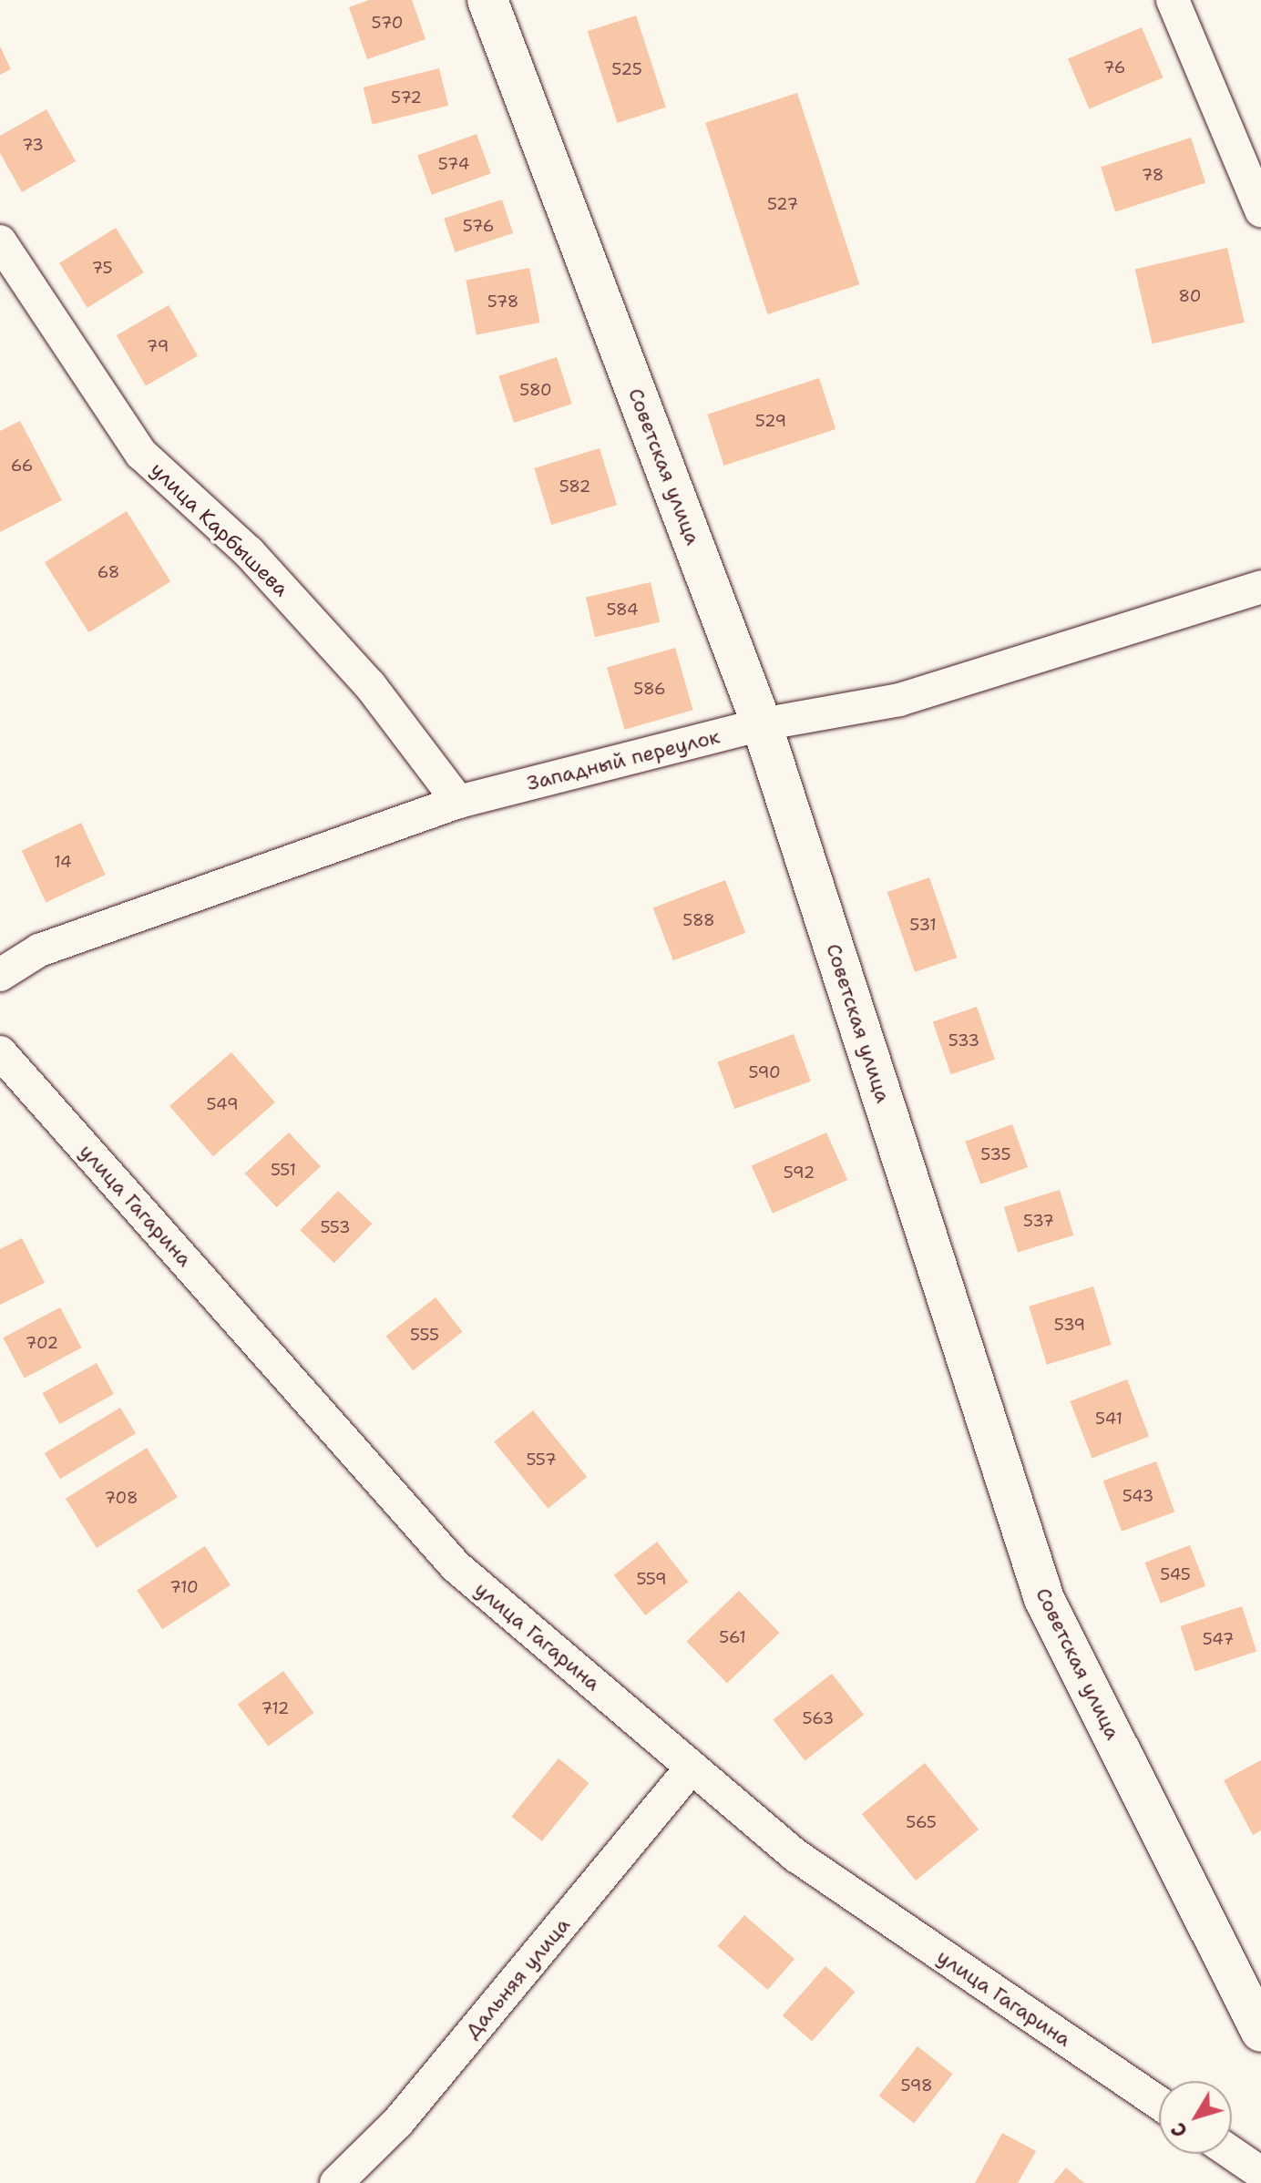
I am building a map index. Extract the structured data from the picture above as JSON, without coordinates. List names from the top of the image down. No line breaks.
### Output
{"streets":{"street":["Советская улица","улица Карбышева","Западный переулок","улица Гагарина","Дальняя улица"]},"crossings":[["Советская улица","Западный переулок"],["улица Карбышева","Западный переулок"],["улица Гагарина","Дальняя улица"]],"house_numbers":["570","76","525","572","73","574","78","527","576","75","80","578","79","580","529","66","582","68","584","586","14","588","531","533","590","549","535","551","592","537","553","539","555","702","541","557","543","708","545","559","710","561","547","712","563","565","598"],"north":"bottom left"}
